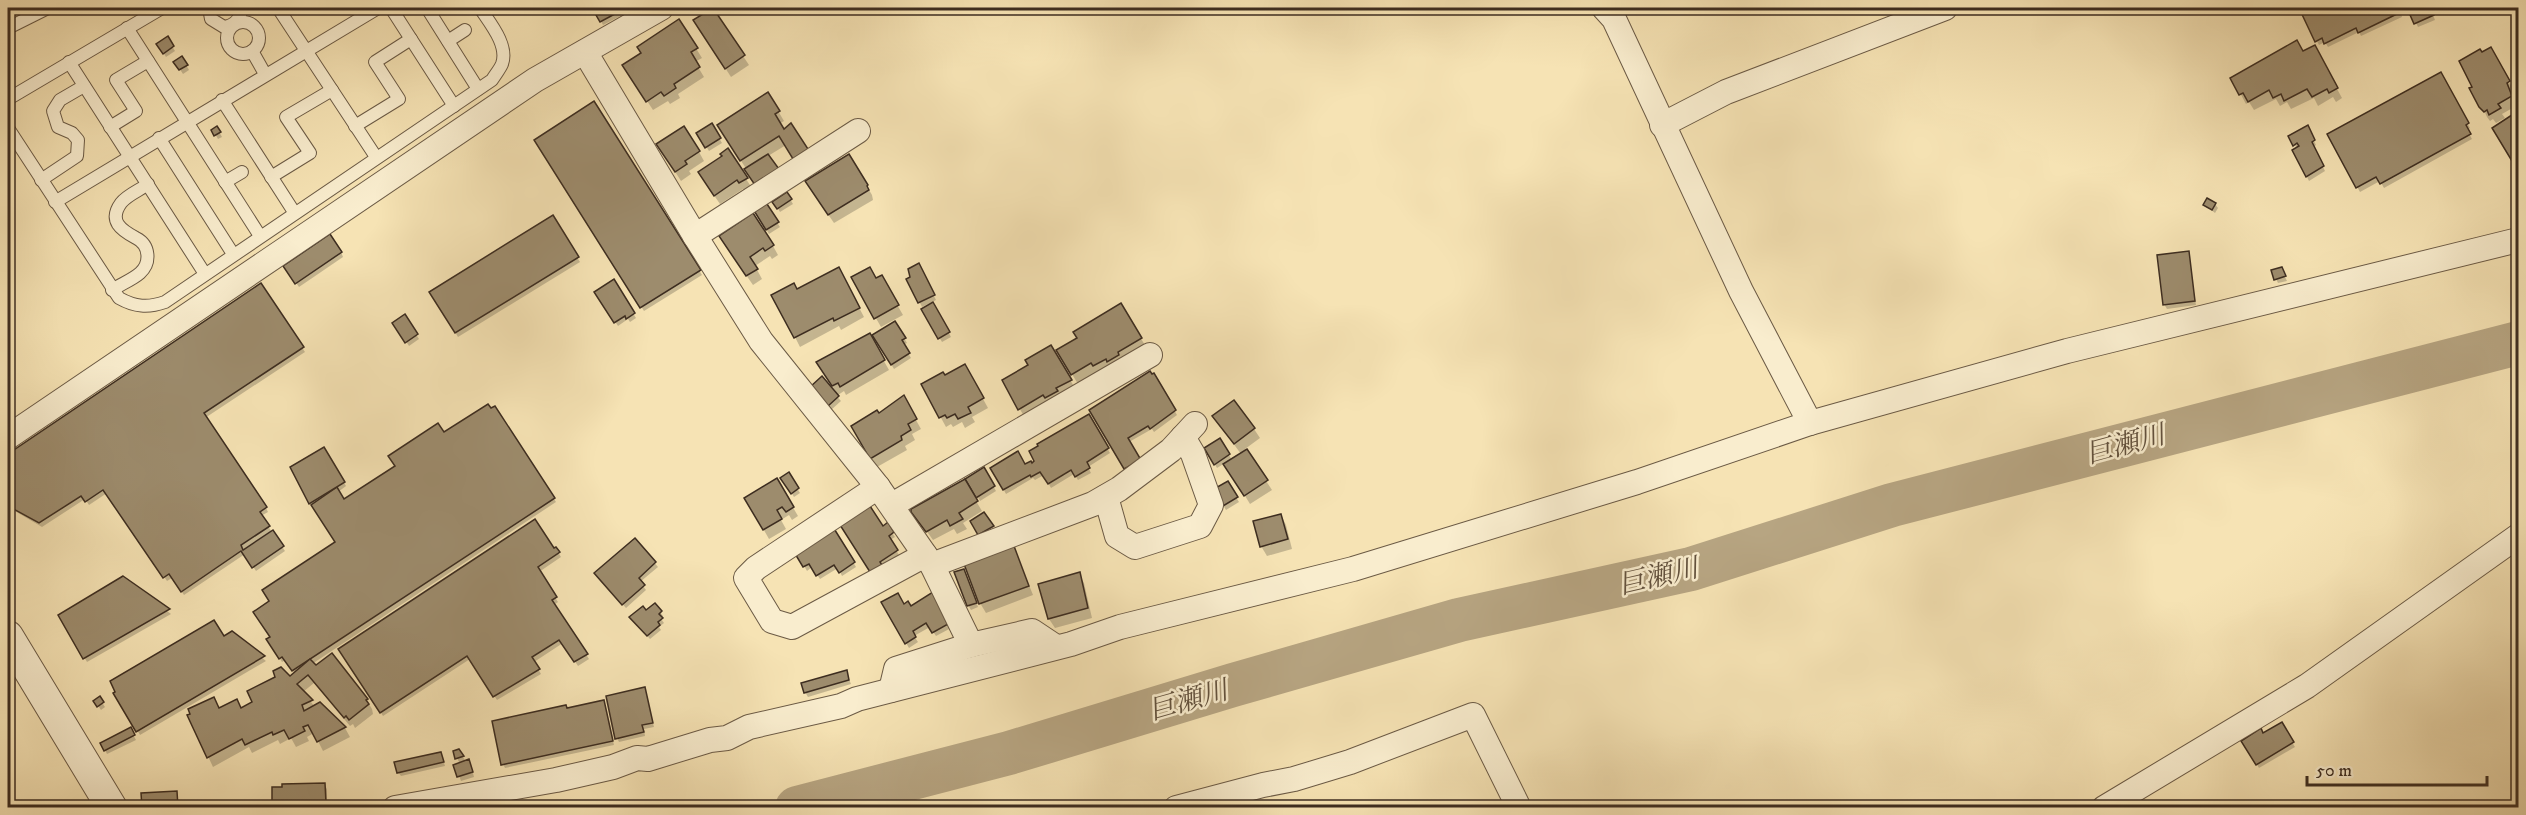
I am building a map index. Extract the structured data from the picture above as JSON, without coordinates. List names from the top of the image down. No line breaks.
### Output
{"water":["巨瀬川"],"scale_bar":"50 m"}
